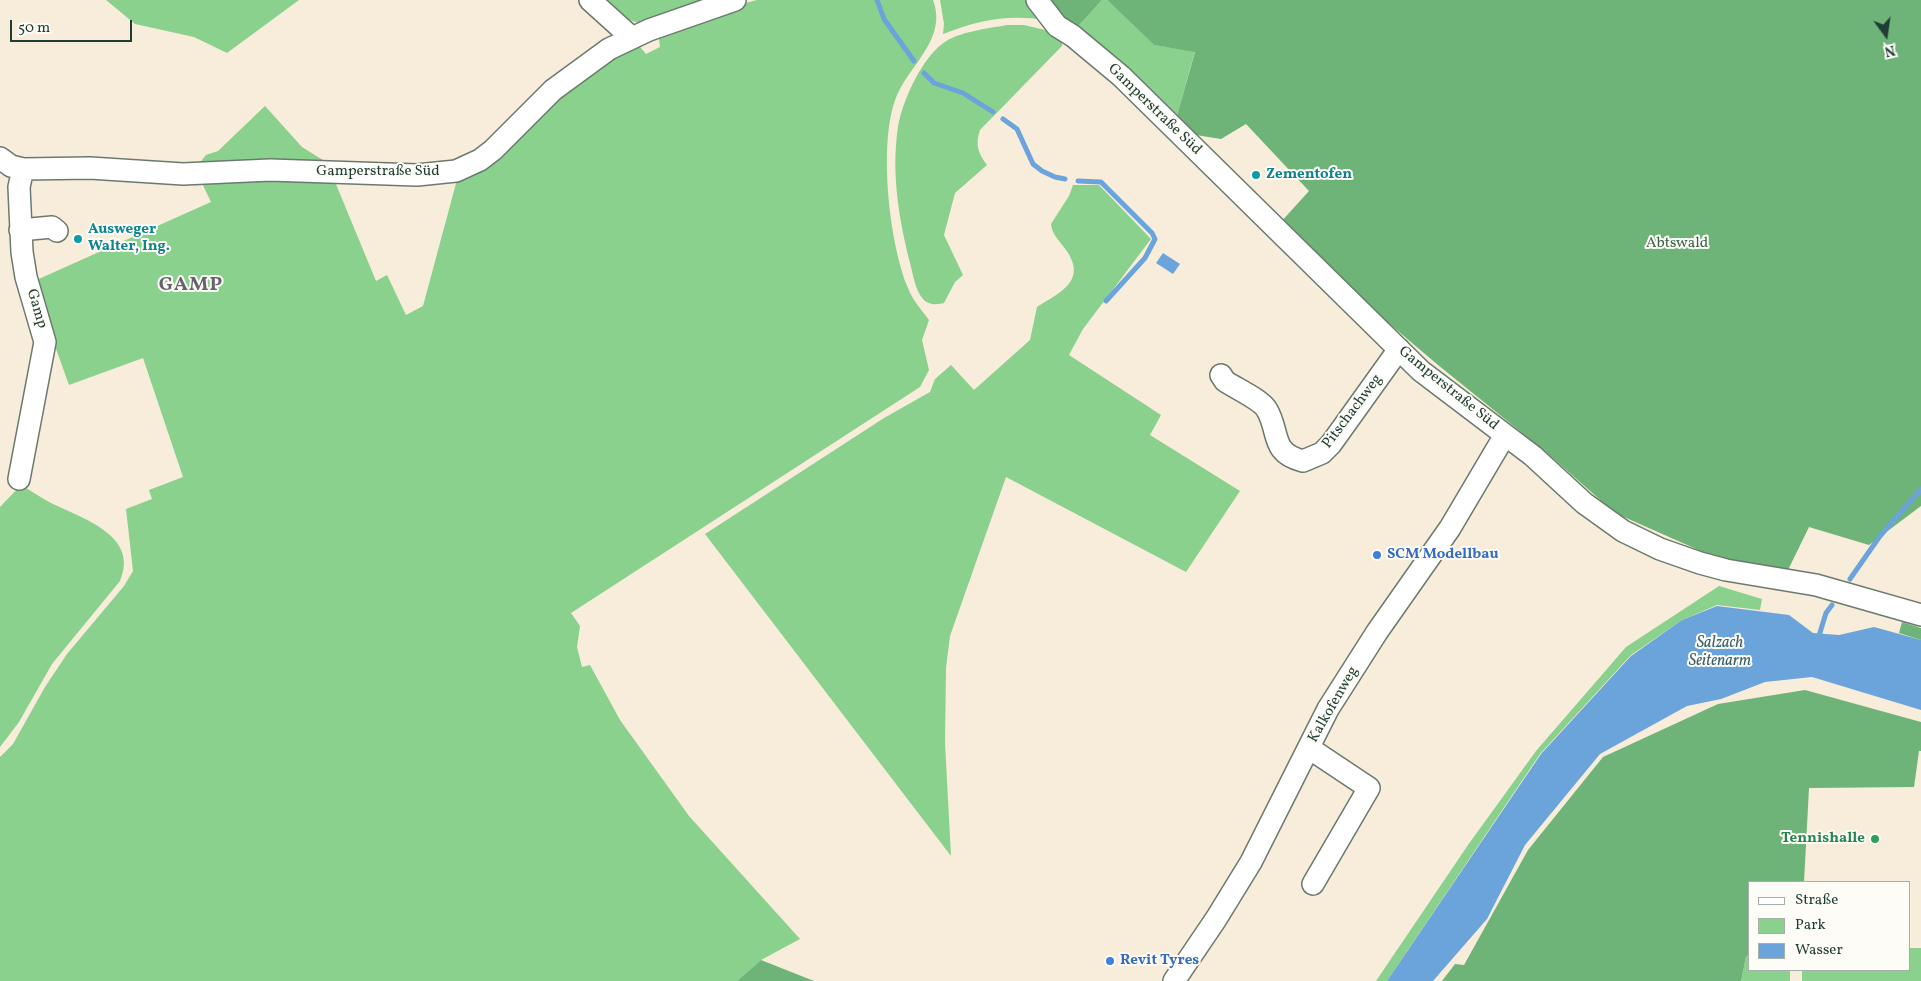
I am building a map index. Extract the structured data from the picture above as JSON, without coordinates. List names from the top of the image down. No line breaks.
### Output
{"streets":{"street":["Gamperstraße Süd","Gamp","Pitschachweg","Kalkofenweg"]},"crossings":[["Gamperstraße Süd","Gamp"],["Gamperstraße Süd","Pitschachweg"],["Gamperstraße Süd","Kalkofenweg"]],"districts":["GAMP"],"water":["Salzach Seitenarm"],"parks":["Abtswald"],"places":["Zementofen","Ausweger Walter, Ing.","SCM Modellbau","Tennishalle","Revit Tyres"],"legend":["Straße","Park","Wasser"],"scale_bar":"50 m","north":"bottom"}
